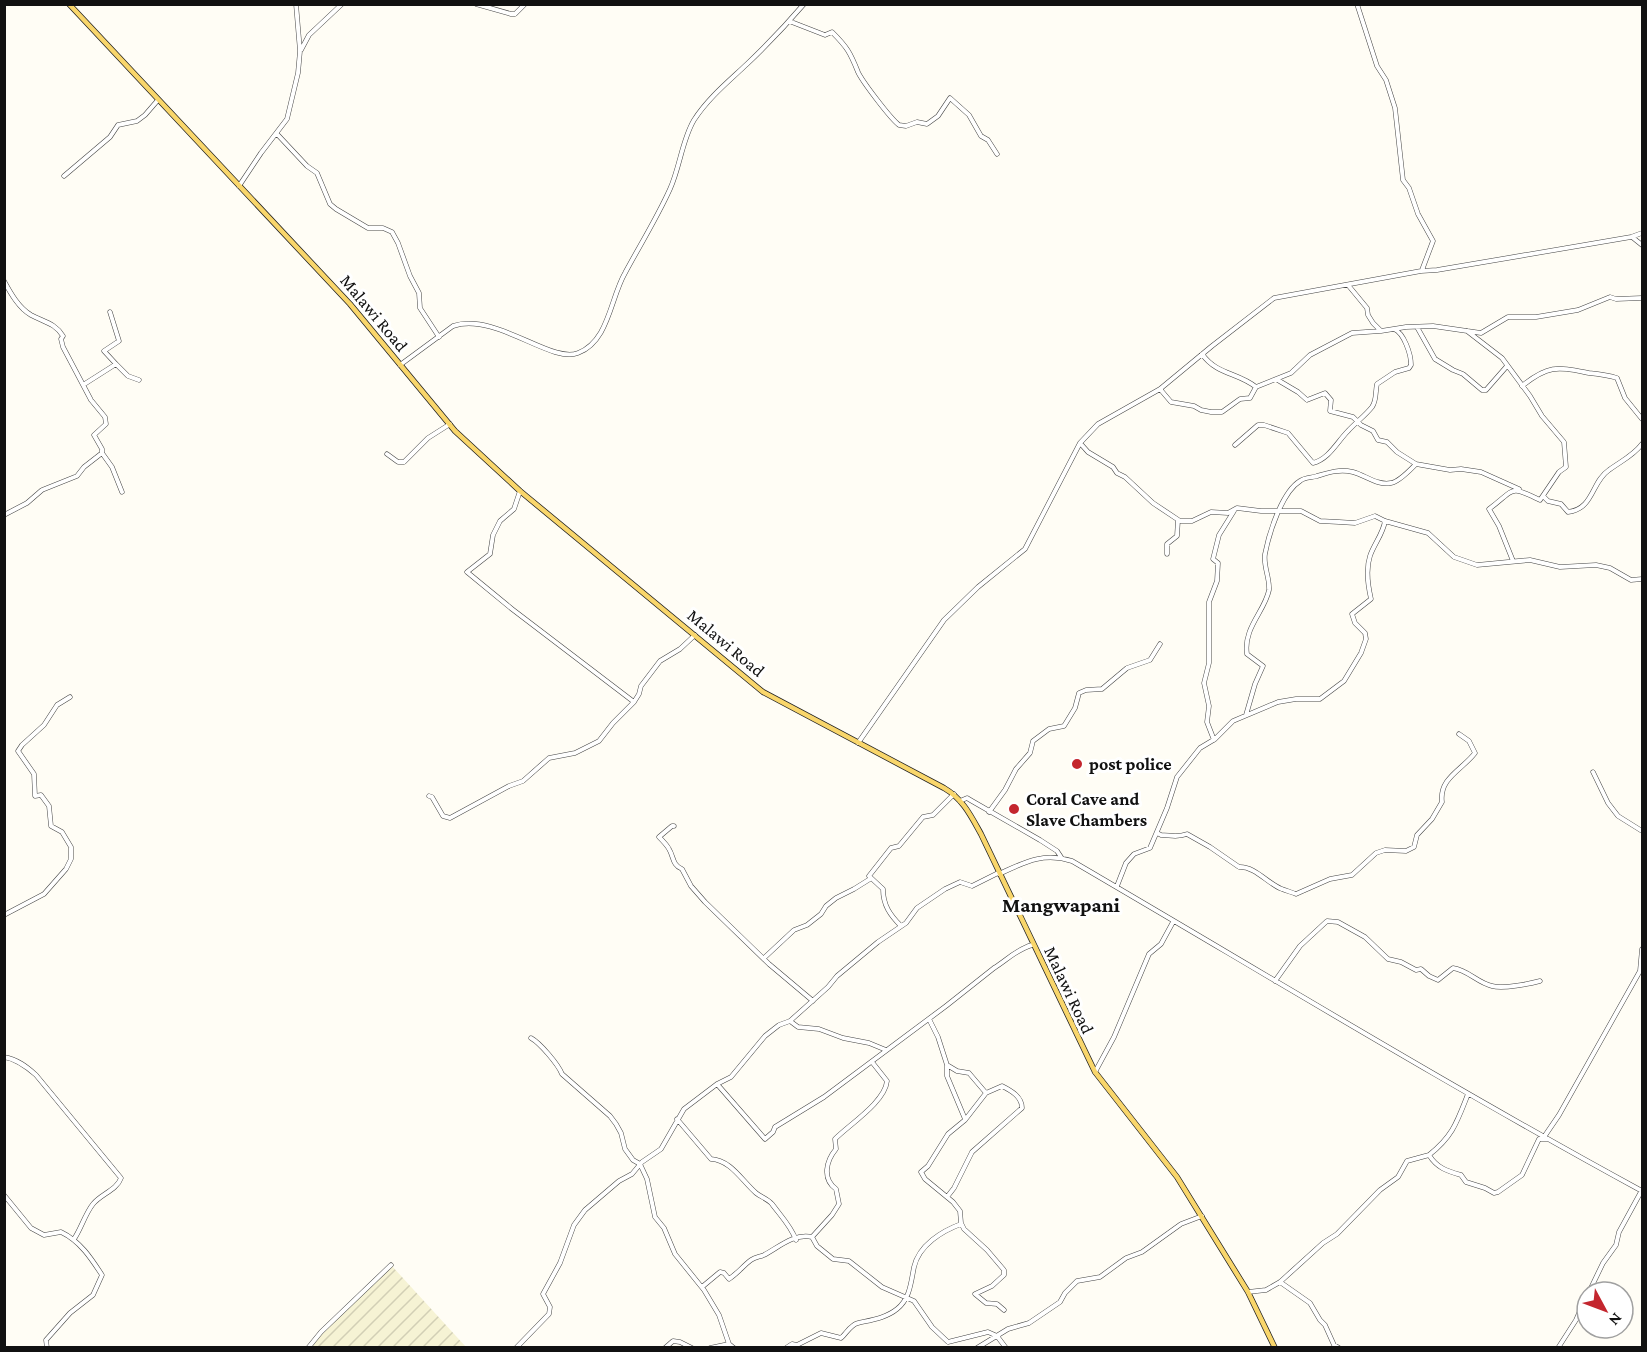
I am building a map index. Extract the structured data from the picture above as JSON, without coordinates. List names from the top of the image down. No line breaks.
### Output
{"streets":{"main road":["Malawi Road"]},"districts":["Mangwapani"],"places":["post police","Coral Cave and Slave Chambers"],"north":"bottom right"}
